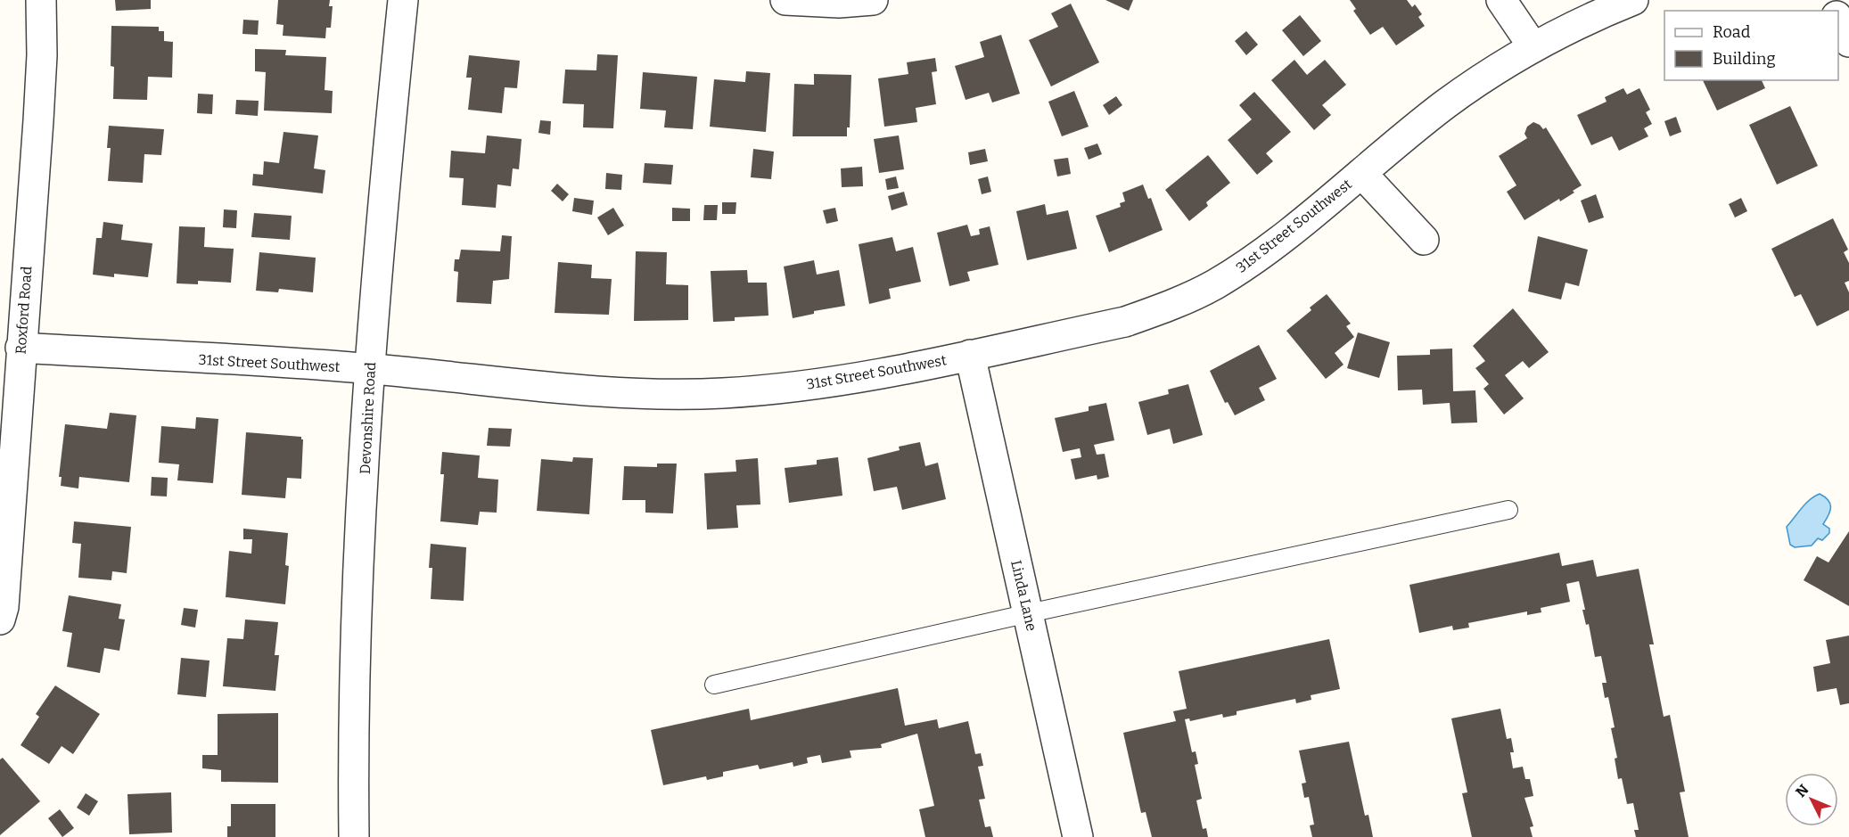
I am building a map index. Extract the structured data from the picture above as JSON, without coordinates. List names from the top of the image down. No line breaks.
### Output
{"streets":{"street":["31st Street Southwest","Roxford Road","Devonshire Road","Linda Lane"]},"crossings":[["31st Street Southwest","Roxford Road"],["31st Street Southwest","Devonshire Road"],["31st Street Southwest","Linda Lane"]],"legend":["Road","Building"],"north":"top left"}
